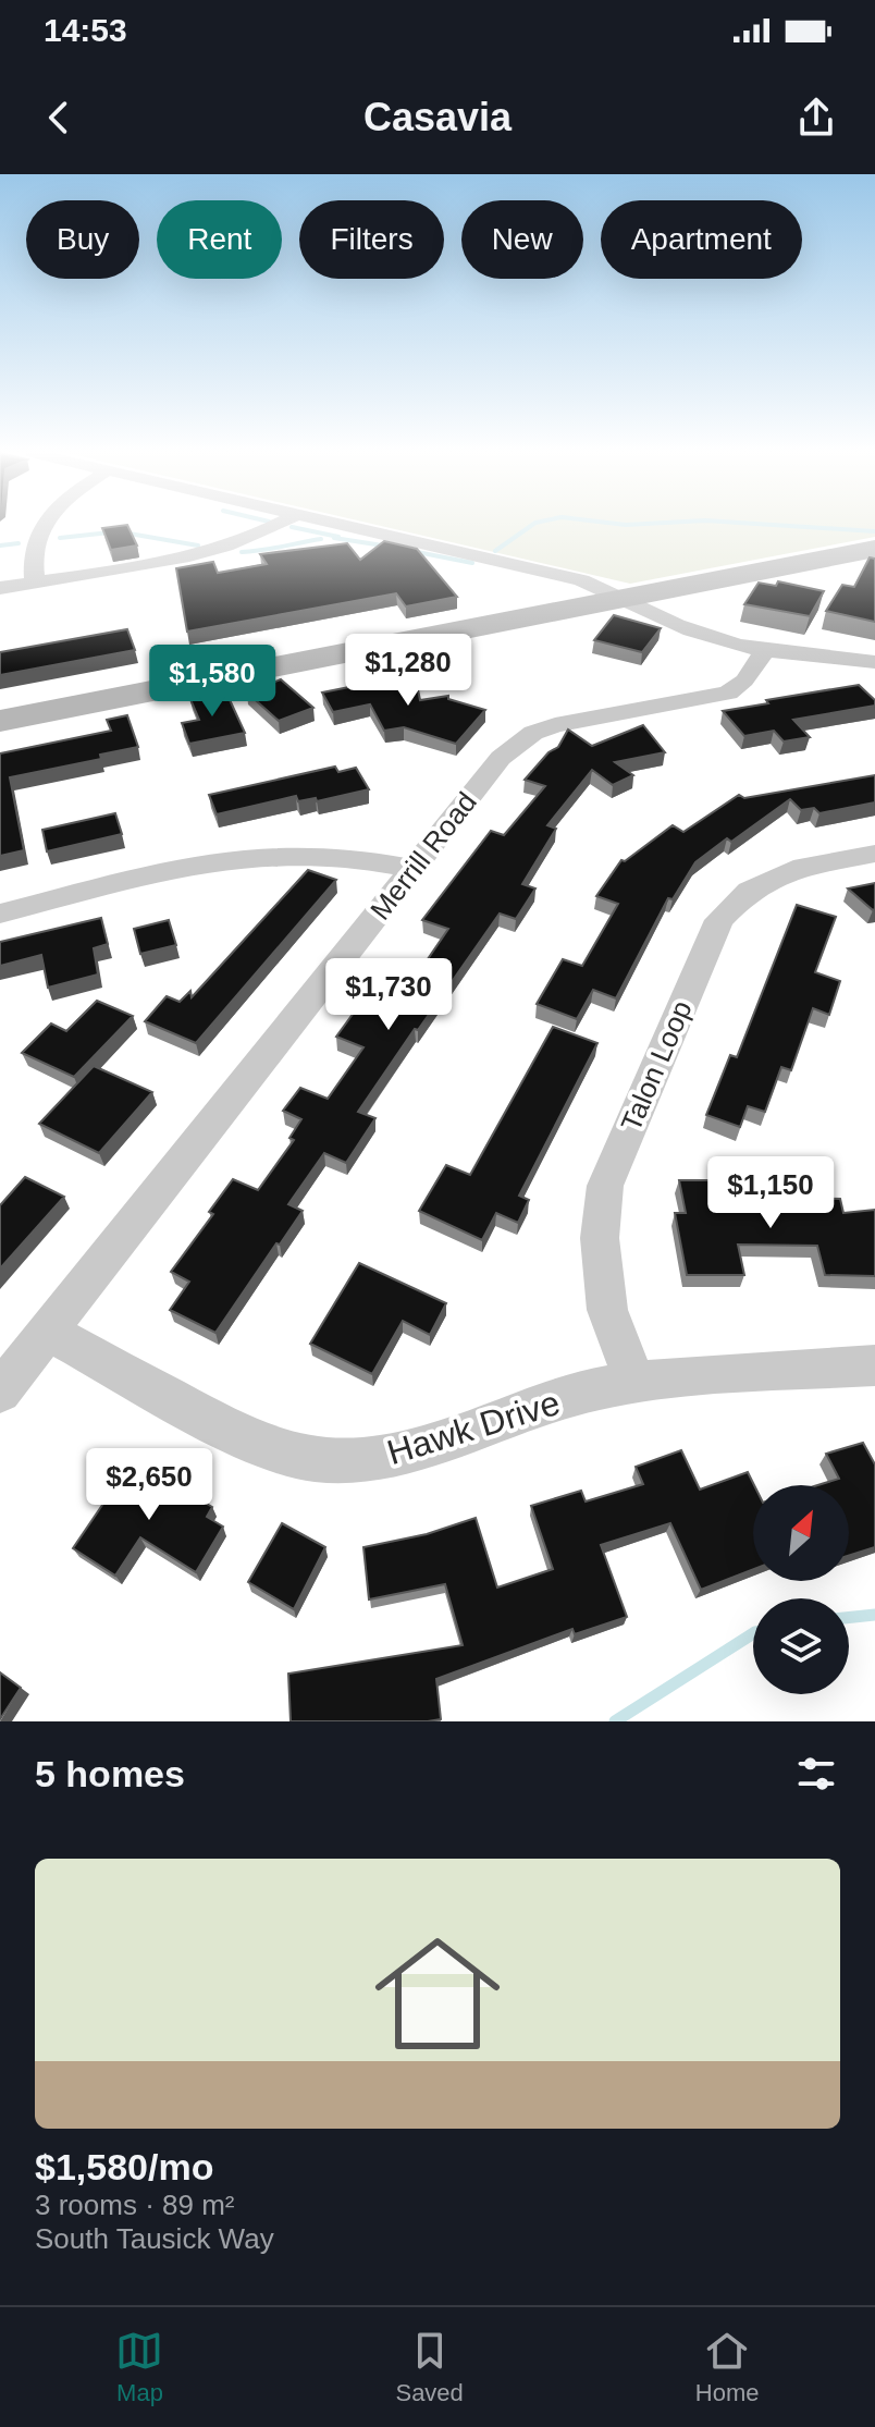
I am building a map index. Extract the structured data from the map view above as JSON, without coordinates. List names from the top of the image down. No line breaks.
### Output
{"streets":{"street":["Merrill Road","Talon Loop","Hawk Drive"]},"crossings":[["Merrill Road","Hawk Drive"],["Talon Loop","Hawk Drive"]],"north":"top right","page":{"status":"14:53","header":"Casavia","chip":["Buy","Rent","Filters","New","Apartment"],"price":["$1,280","$1,580","$1,730","$1,150","$2,650"],"heading":"5 homes","list":[{"name":"$1,580/mo","note":"3 rooms · 89 m² · South Tausick Way"}],"tabs":["Map","Saved","Home"]}}
